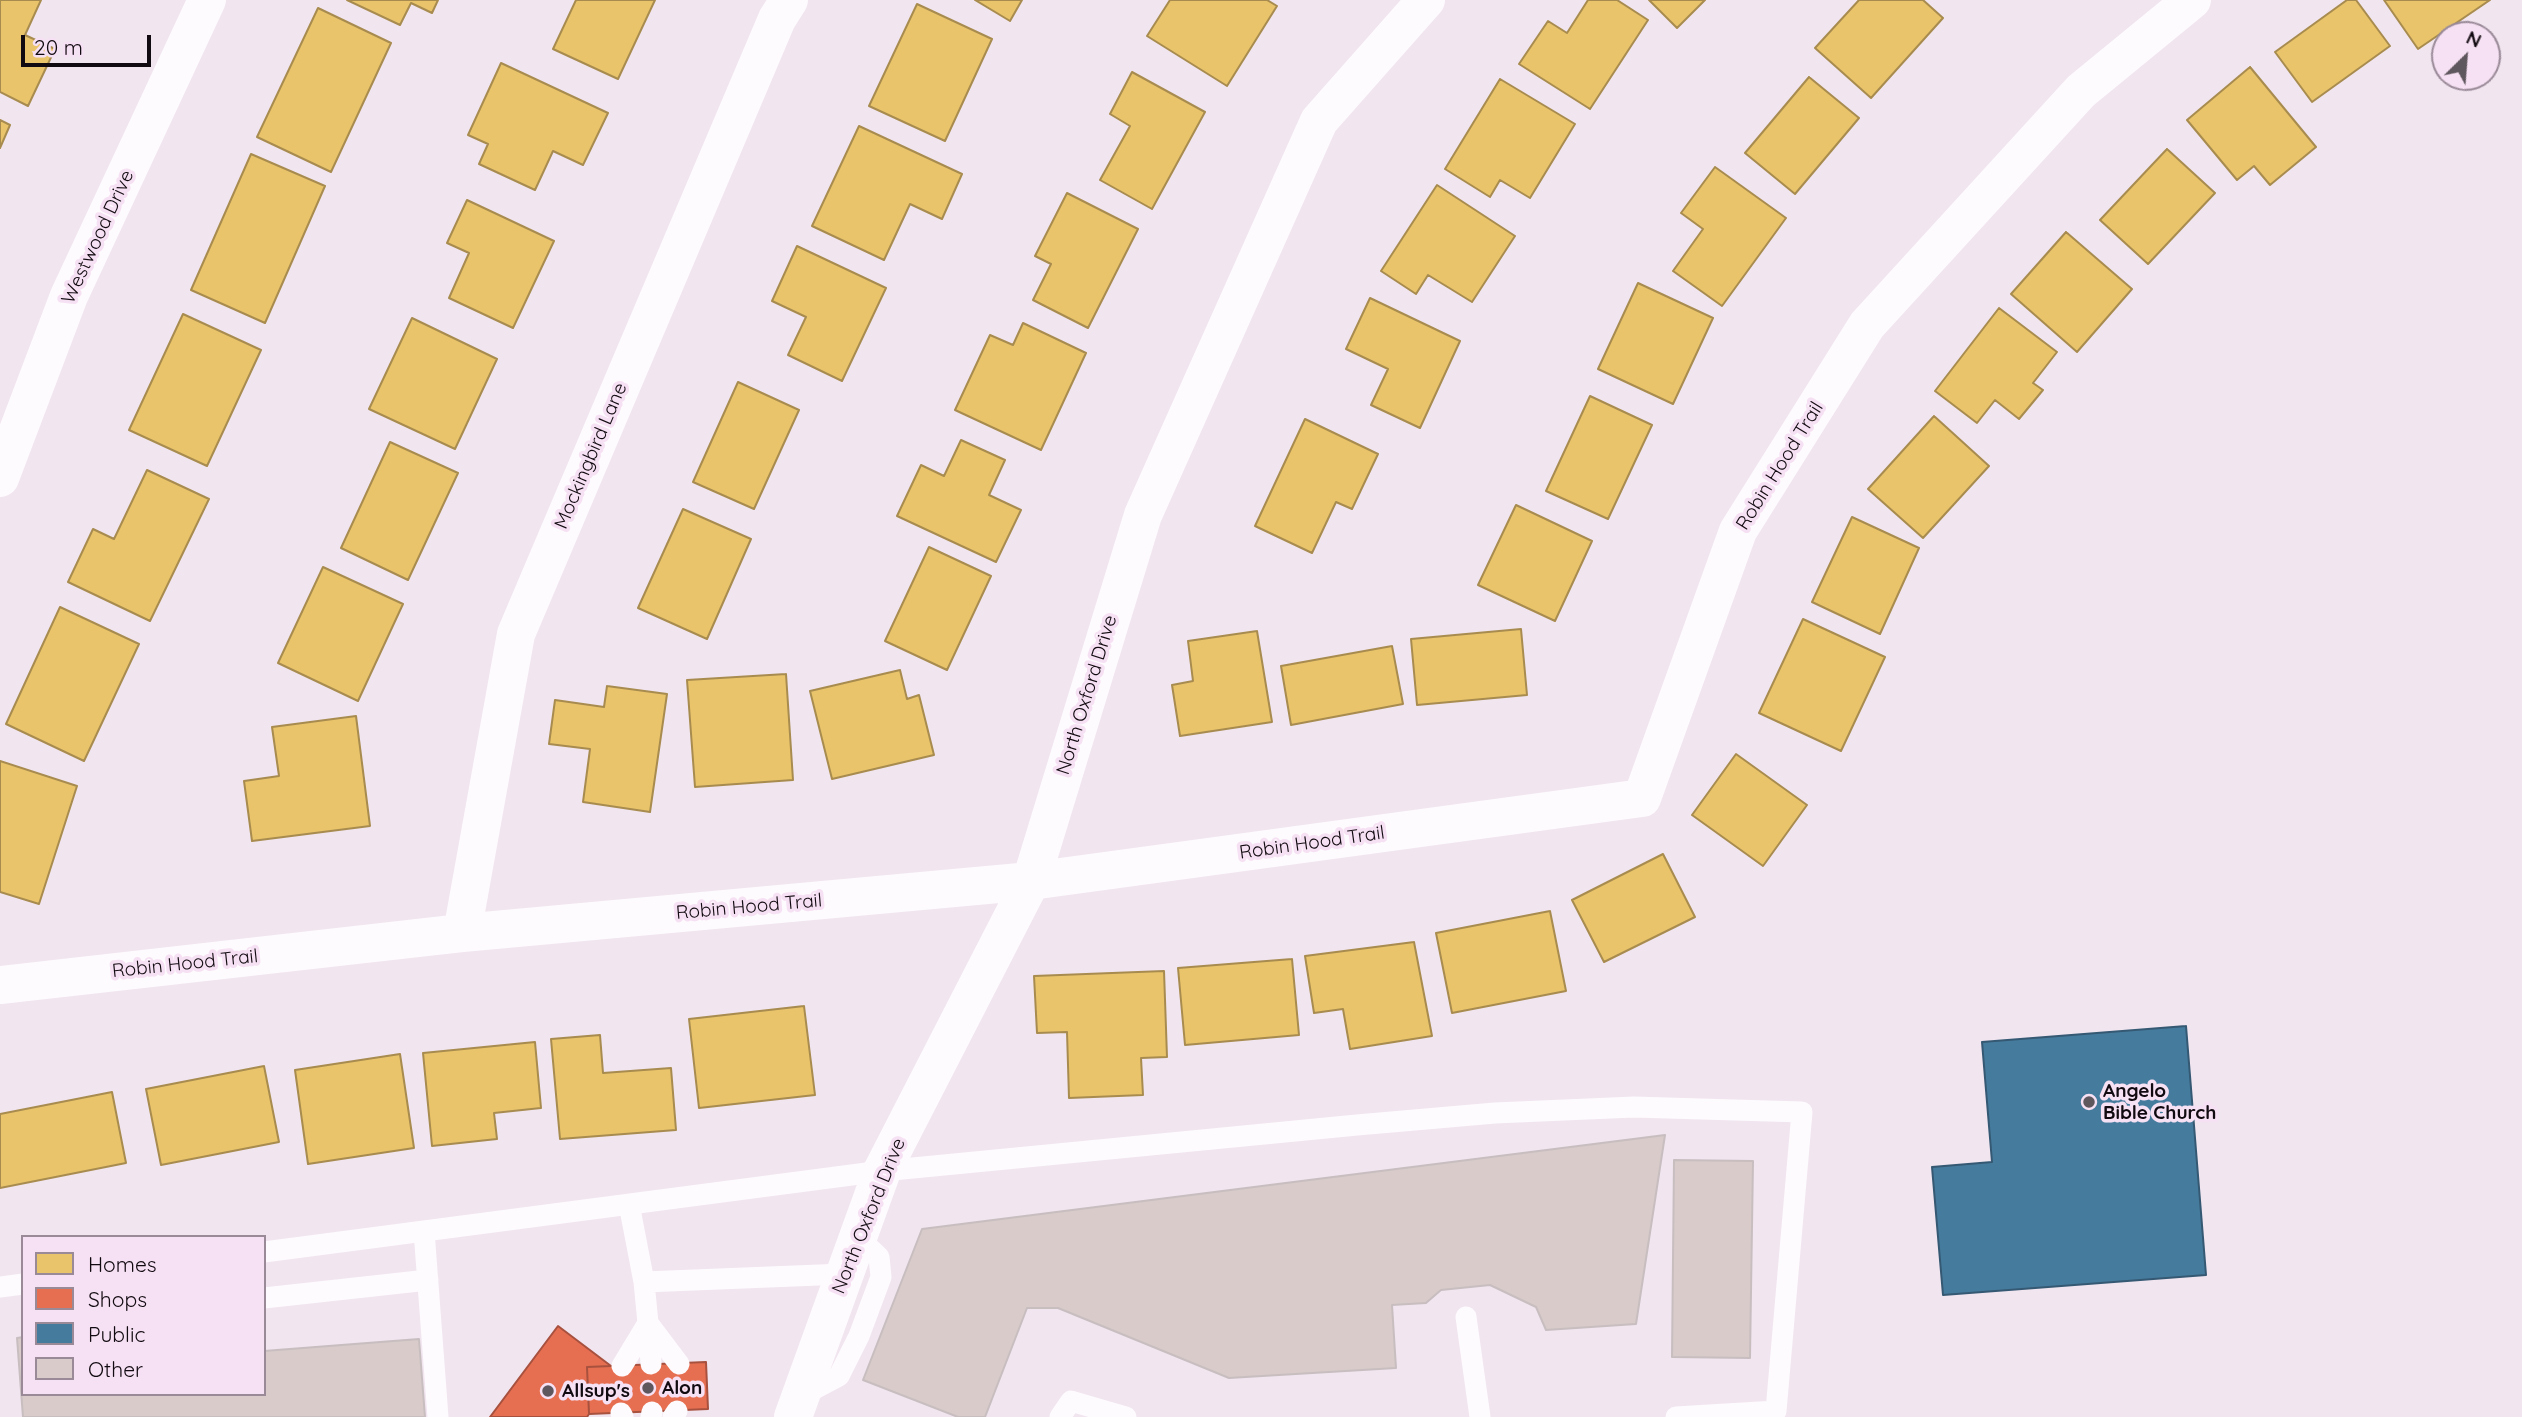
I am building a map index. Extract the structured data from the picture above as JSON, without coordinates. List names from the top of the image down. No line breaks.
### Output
{"streets":{"street":["Westwood Drive","Mockingbird Lane","Robin Hood Trail","North Oxford Drive"]},"crossings":[["Mockingbird Lane","Robin Hood Trail"],["Robin Hood Trail","North Oxford Drive"]],"places":["Angelo Bible Church","Alon","Allsup's"],"legend":["Homes","Shops","Public","Other"],"scale_bar":"20 m","north":"top right"}
